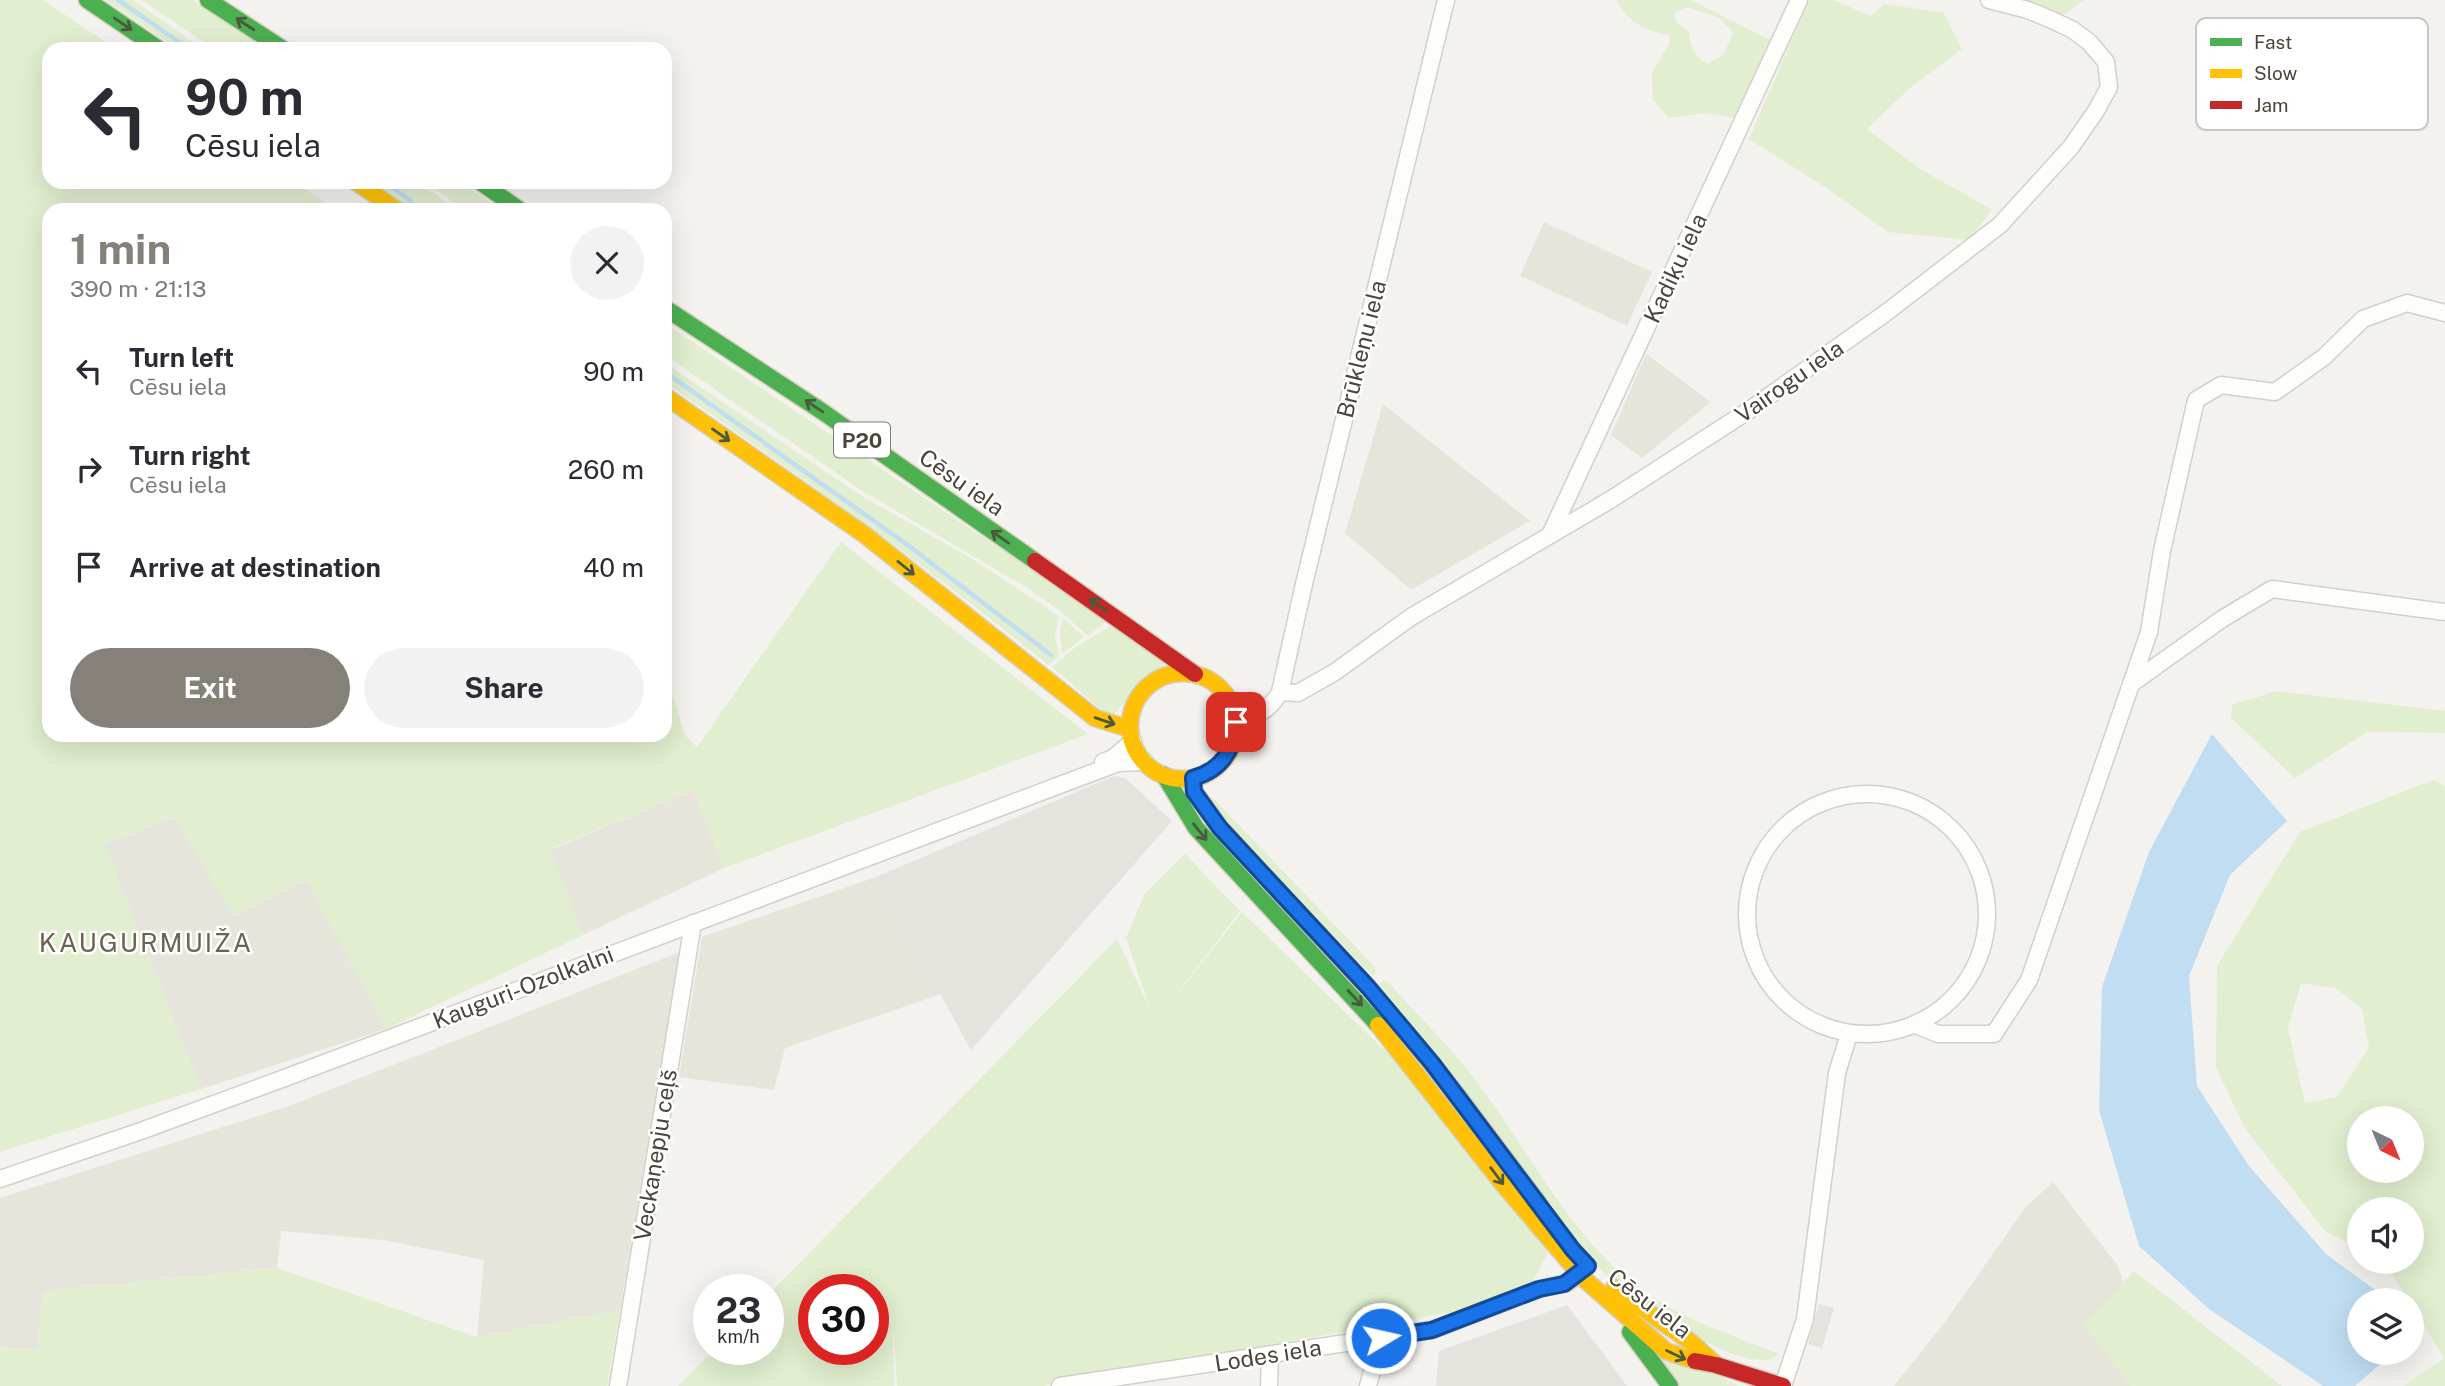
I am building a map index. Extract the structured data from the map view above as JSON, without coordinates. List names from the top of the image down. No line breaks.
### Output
{"streets":{"main road":["P20","Cēsu iela"],"street":["Kadiķu iela","Brūkleņu iela","Vairogu iela","Kauguri-Ozolkalni","Veckaņepju ceļš","Lodes iela"]},"crossings":[["Kadiķu iela","Vairogu iela"],["Brūkleņu iela","Vairogu iela"],["Cēsu iela","Lodes iela"],["Kauguri-Ozolkalni","Veckaņepju ceļš"]],"districts":["KAUGURMUIŽA"],"legend":["Fast","Slow","Jam"],"north":"bottom right","page":{"turn":["90 m","Cēsu iela"],"heading":["1 min","390 m · 21:13"],"list":[{"name":"Turn left","note":"Cēsu iela","value":"90 m"},{"name":"Turn right","note":"Cēsu iela","value":"260 m"},{"name":"Arrive at destination","value":"40 m"}],"buttons":["Exit","Share"],"speed":"23 km/h","limit":"30"}}
